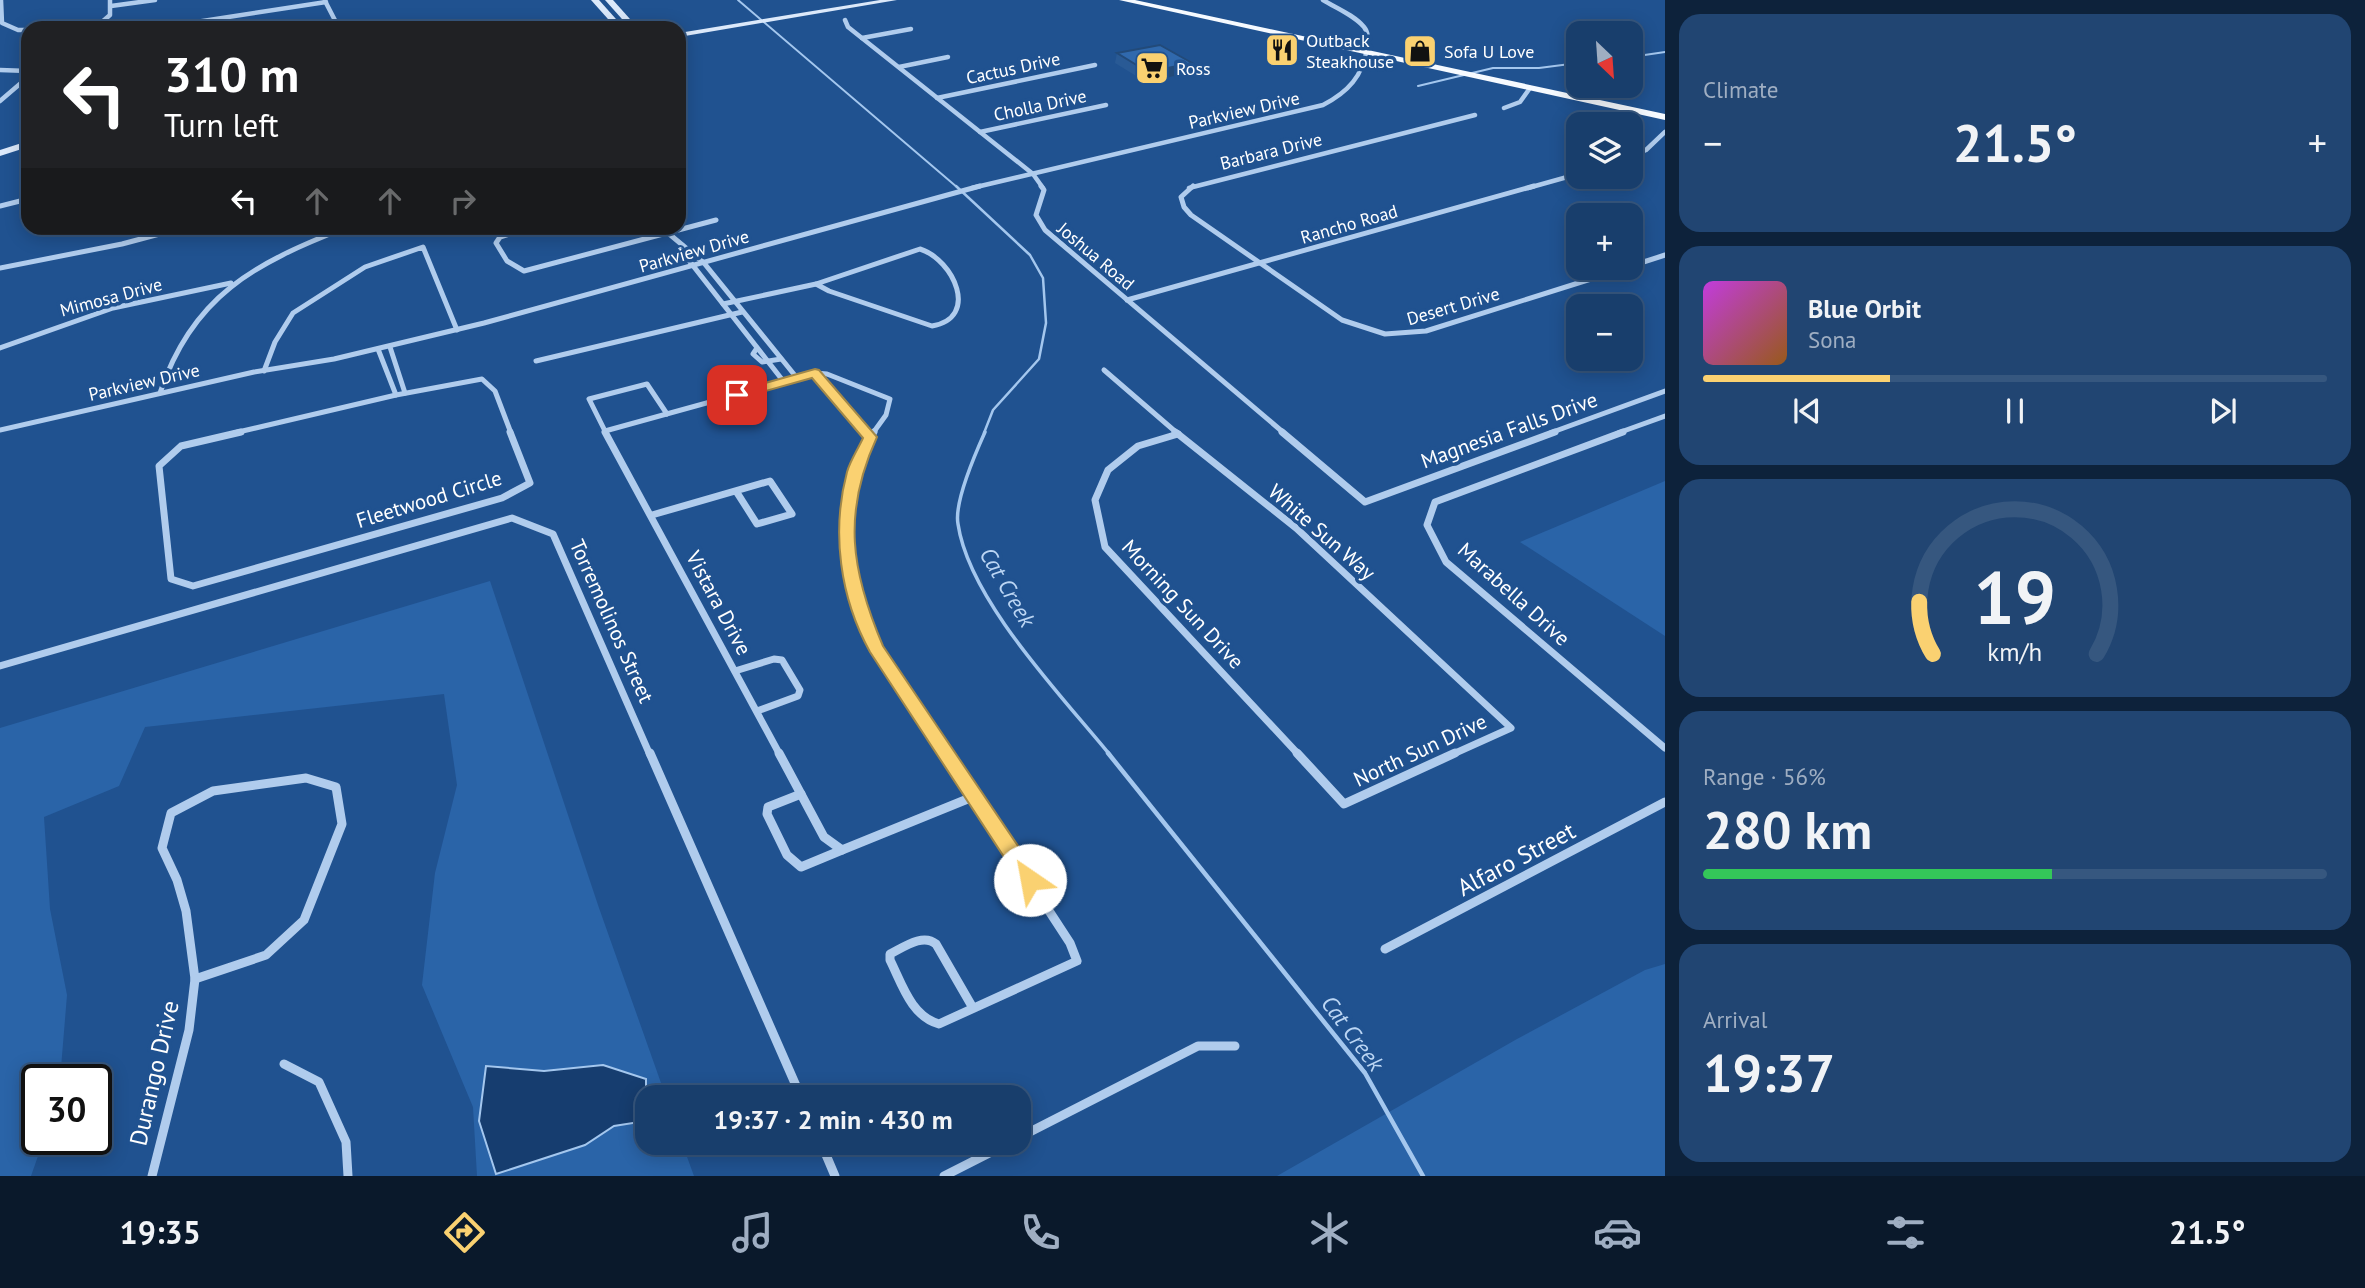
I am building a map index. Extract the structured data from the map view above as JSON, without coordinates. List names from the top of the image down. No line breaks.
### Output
{"streets":{"street":["Cactus Drive","Cholla Drive","Parkview Drive","Barbara Drive","Rancho Road","Joshua Road","Mimosa Drive","Desert Drive","Magnesia Falls Drive","Fleetwood Circle","White Sun Way","Marabella Drive","Vistara Drive","Morning Sun Drive","Torremolinos Street","North Sun Drive","Alfaro Street","Durango Drive"]},"crossings":[["Parkview Drive","Joshua Road"],["Barbara Drive","Rancho Road"],["Barbara Drive","Desert Drive"],["Rancho Road","Joshua Road"],["Rancho Road","Desert Drive"],["Joshua Road","Magnesia Falls Drive"],["White Sun Way","Morning Sun Drive"],["White Sun Way","North Sun Drive"],["Morning Sun Drive","North Sun Drive"]],"water":["Cat Creek"],"places":{"restaurant":["Outback Steakhouse"],"shop":["Sofa U Love"],"supermarket":["Ross"]},"north":"bottom right","page":{"tile":["Climate",["Range · 56%","280 km"],["Arrival","19:37"]],"map_buttons":["+","−"],"turn":["310 m","Turn left"],"heat":["−","21.5°","+"],"song":["Blue Orbit","Sona"],"limit":"30","trip":"19:37 · 2 min · 430 m","tabs":["19:35","21.5°"],"gauge":["19","km/h"]}}
